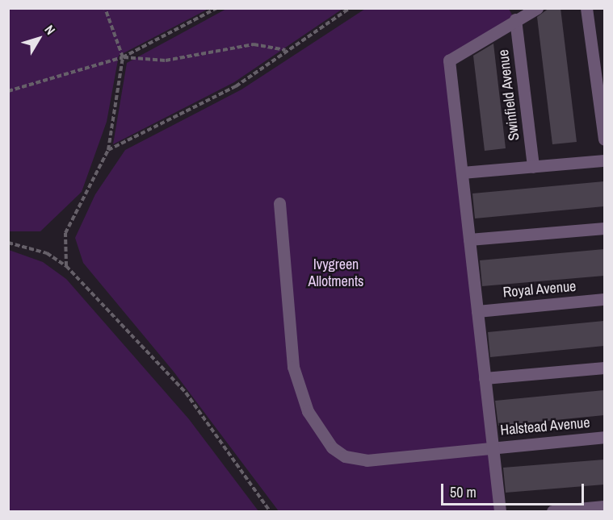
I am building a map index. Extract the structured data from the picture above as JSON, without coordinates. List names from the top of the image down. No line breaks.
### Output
{"streets":{"street":["Swinfield Avenue","Royal Avenue","Halstead Avenue"]},"parks":["Ivygreen Allotments"],"scale_bar":"50 m","north":"top right"}
